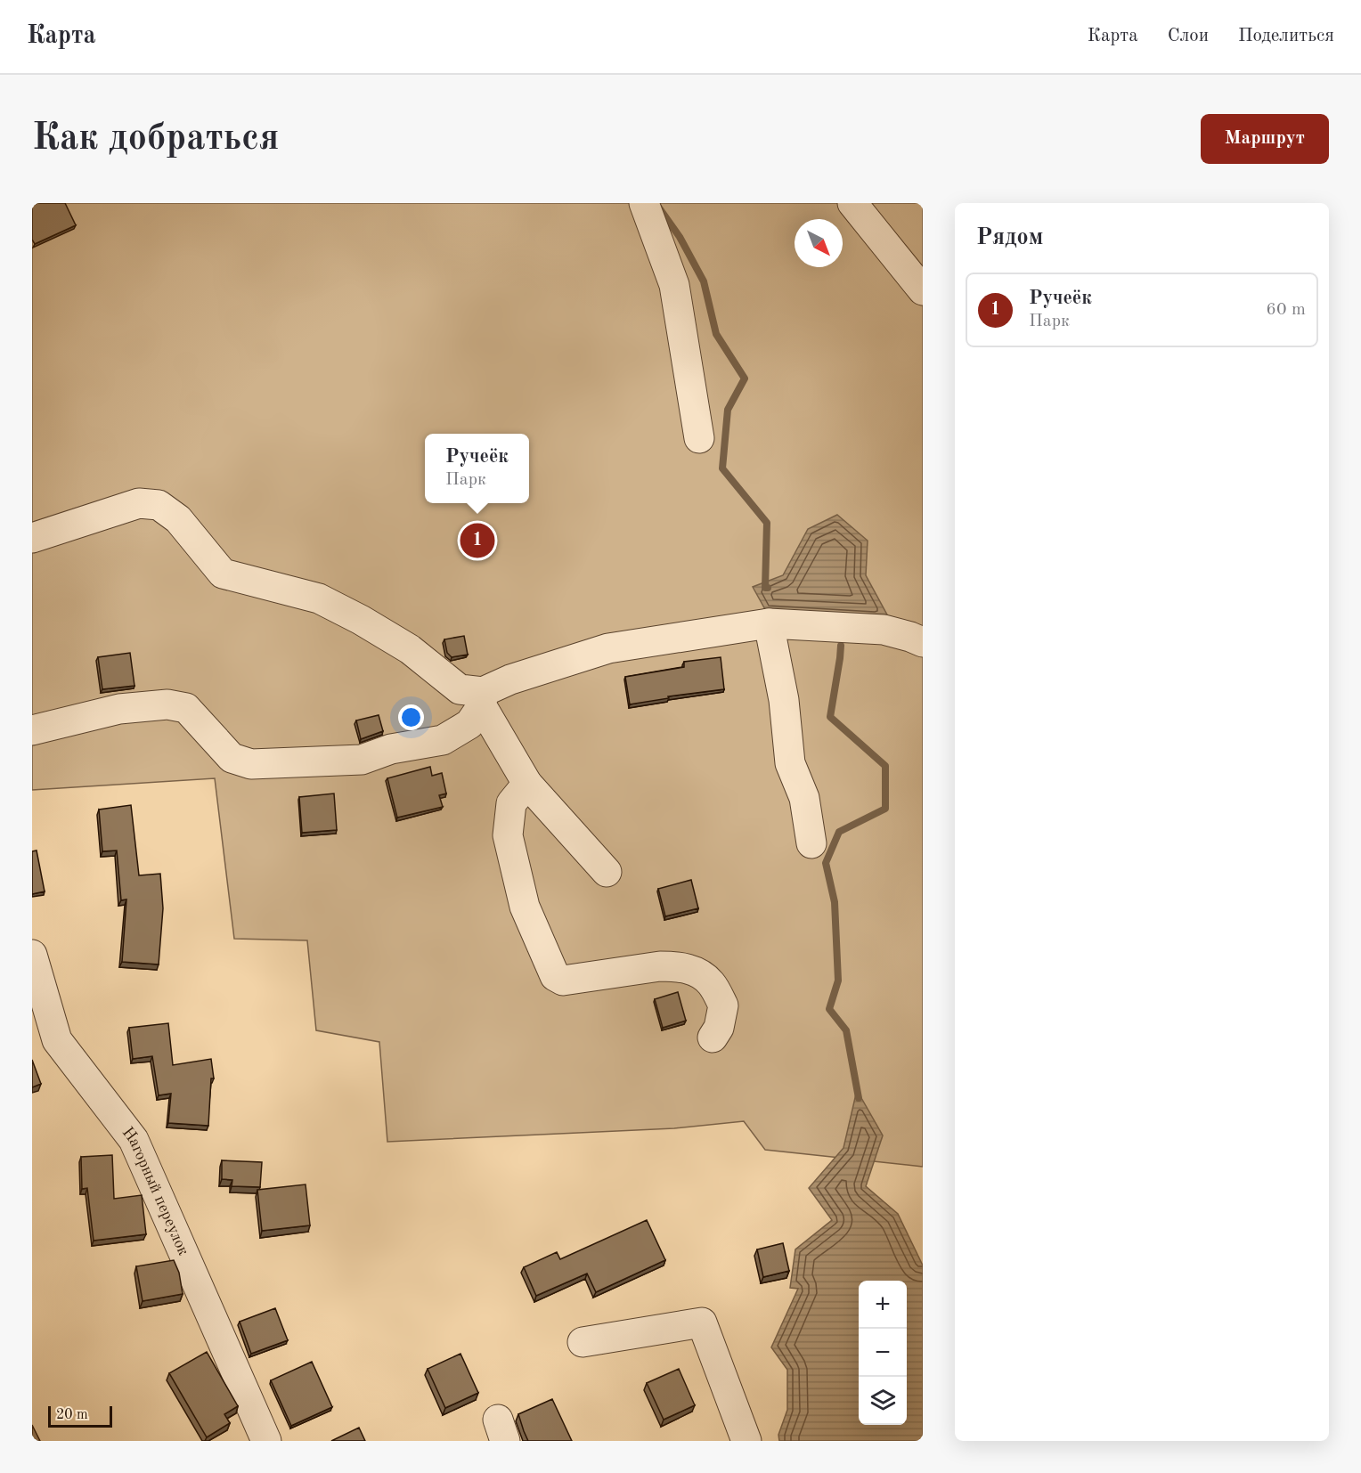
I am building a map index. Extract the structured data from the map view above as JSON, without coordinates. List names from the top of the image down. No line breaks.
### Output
{"streets":{"street":["Нагорный переулок"]},"scale_bar":"20 m","north":"bottom right","page":{"header":"Карта","nav":["Карта","Слои","Поделиться"],"buttons":"Маршрут","title":"Как добраться","heading":"Рядом","list":[{"mark":"1","name":"Ручеёк","note":"Парк","value":"60 m"}],"popup":["Ручеёк","Парк"],"pins":"1","map_buttons":["+","−"],"scale":"20 m"}}
